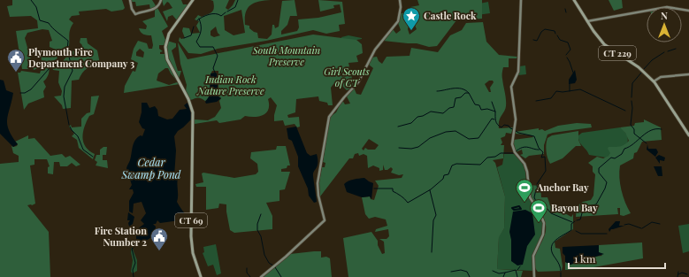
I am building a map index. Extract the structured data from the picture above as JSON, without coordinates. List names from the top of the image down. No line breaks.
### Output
{"streets":{"main road":["CT 229","CT 69"]},"water":["Cedar Swamp Pond"],"parks":["South Mountain Preserve","Girl Scouts of CT","Indian Rock Nature Preserve"],"places":{"place":["Castle Rock"],"public building":["Plymouth Fire Department Company 3","Fire Station Number 2"],"sports":["Anchor Bay","Bayou Bay"]},"scale_bar":"1 km","north":"top"}
